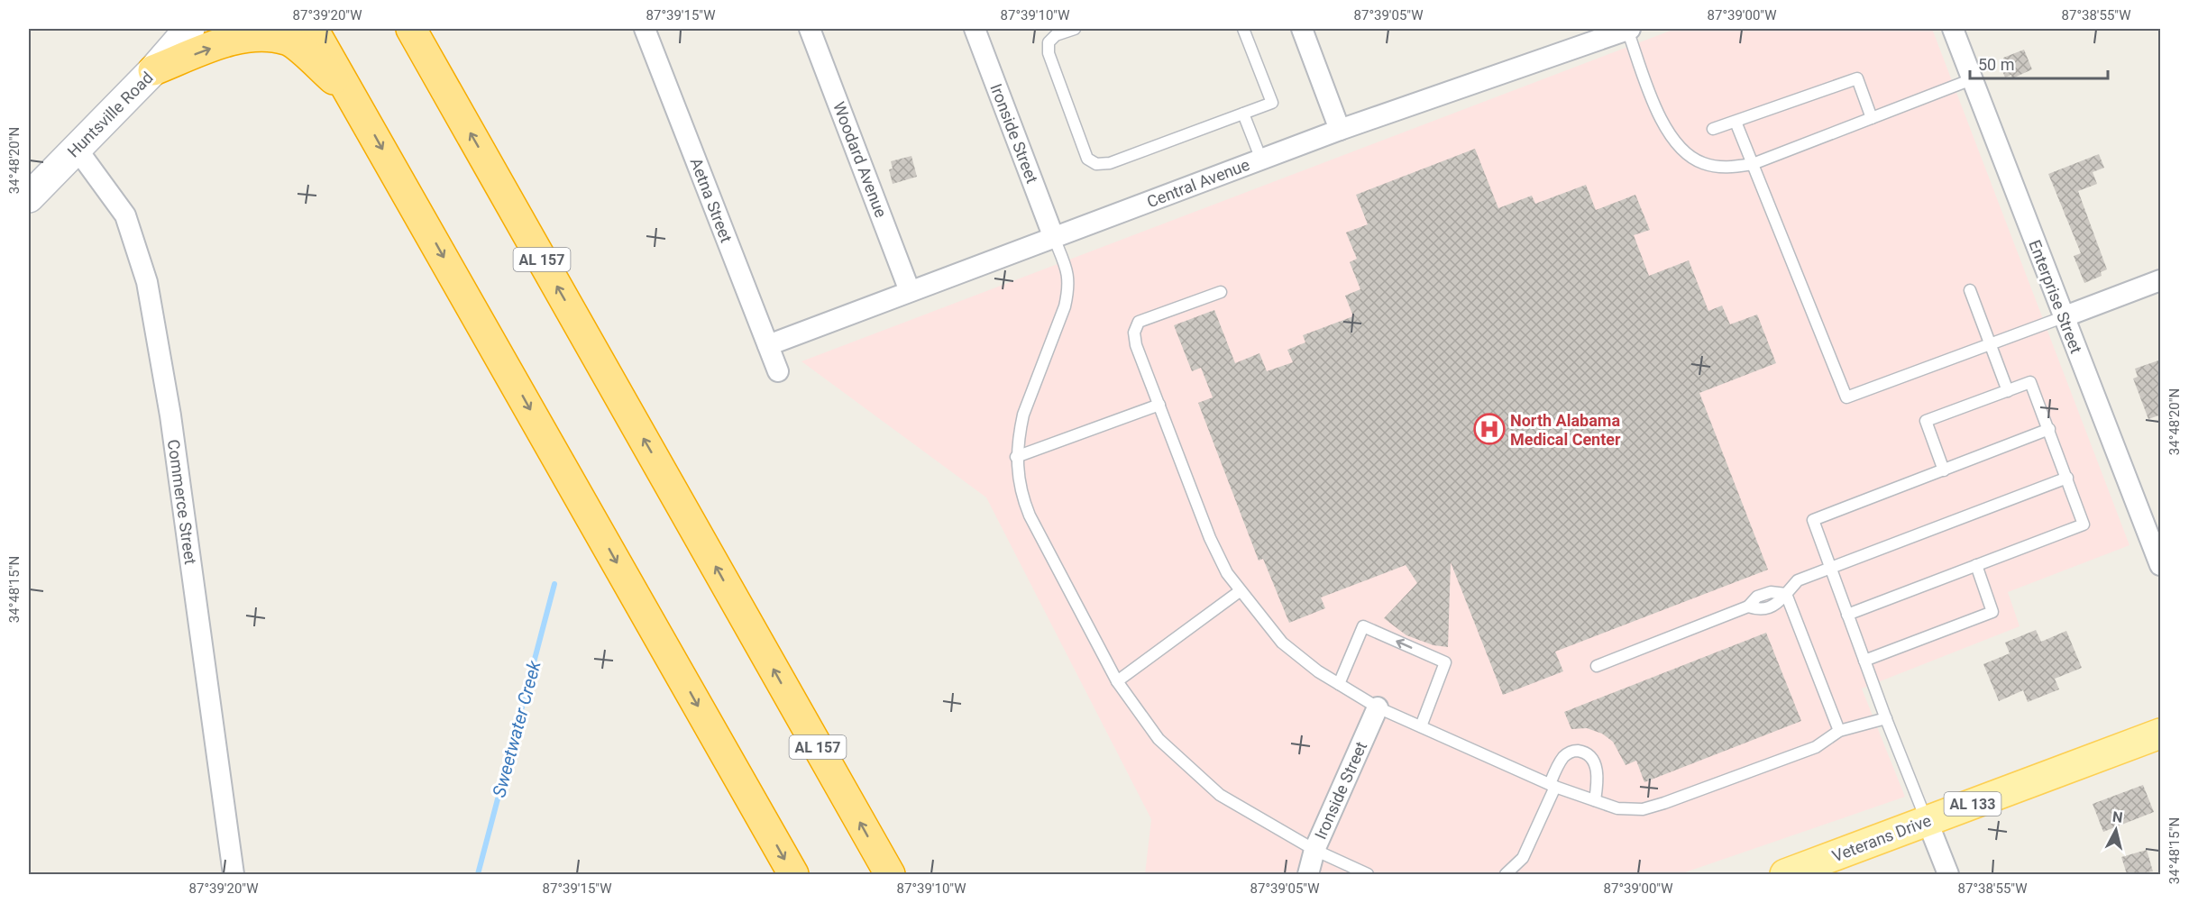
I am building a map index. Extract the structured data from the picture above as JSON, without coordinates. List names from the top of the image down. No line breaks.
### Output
{"streets":{"highway":["AL 157"],"main road":["Huntsville Road","AL 133","Veterans Drive"],"street":["Ironside Street","Woodard Avenue","Central Avenue","Aetna Street","Enterprise Street","Commerce Street"]},"crossings":[["Huntsville Road","Commerce Street"],["Ironside Street","Central Avenue"],["Woodard Avenue","Central Avenue"],["Central Avenue","Aetna Street"]],"water":["Sweetwater Creek"],"places":{"hospital":["North Alabama Medical Center"]},"scale_bar":"50 m","north":"top","coordinates":["87°39'20\"W","87°39'15\"W","87°39'10\"W","87°39'05\"W","87°39'00\"W","87°38'55\"W","34°48'20\"N","34°48'15\"N"]}
